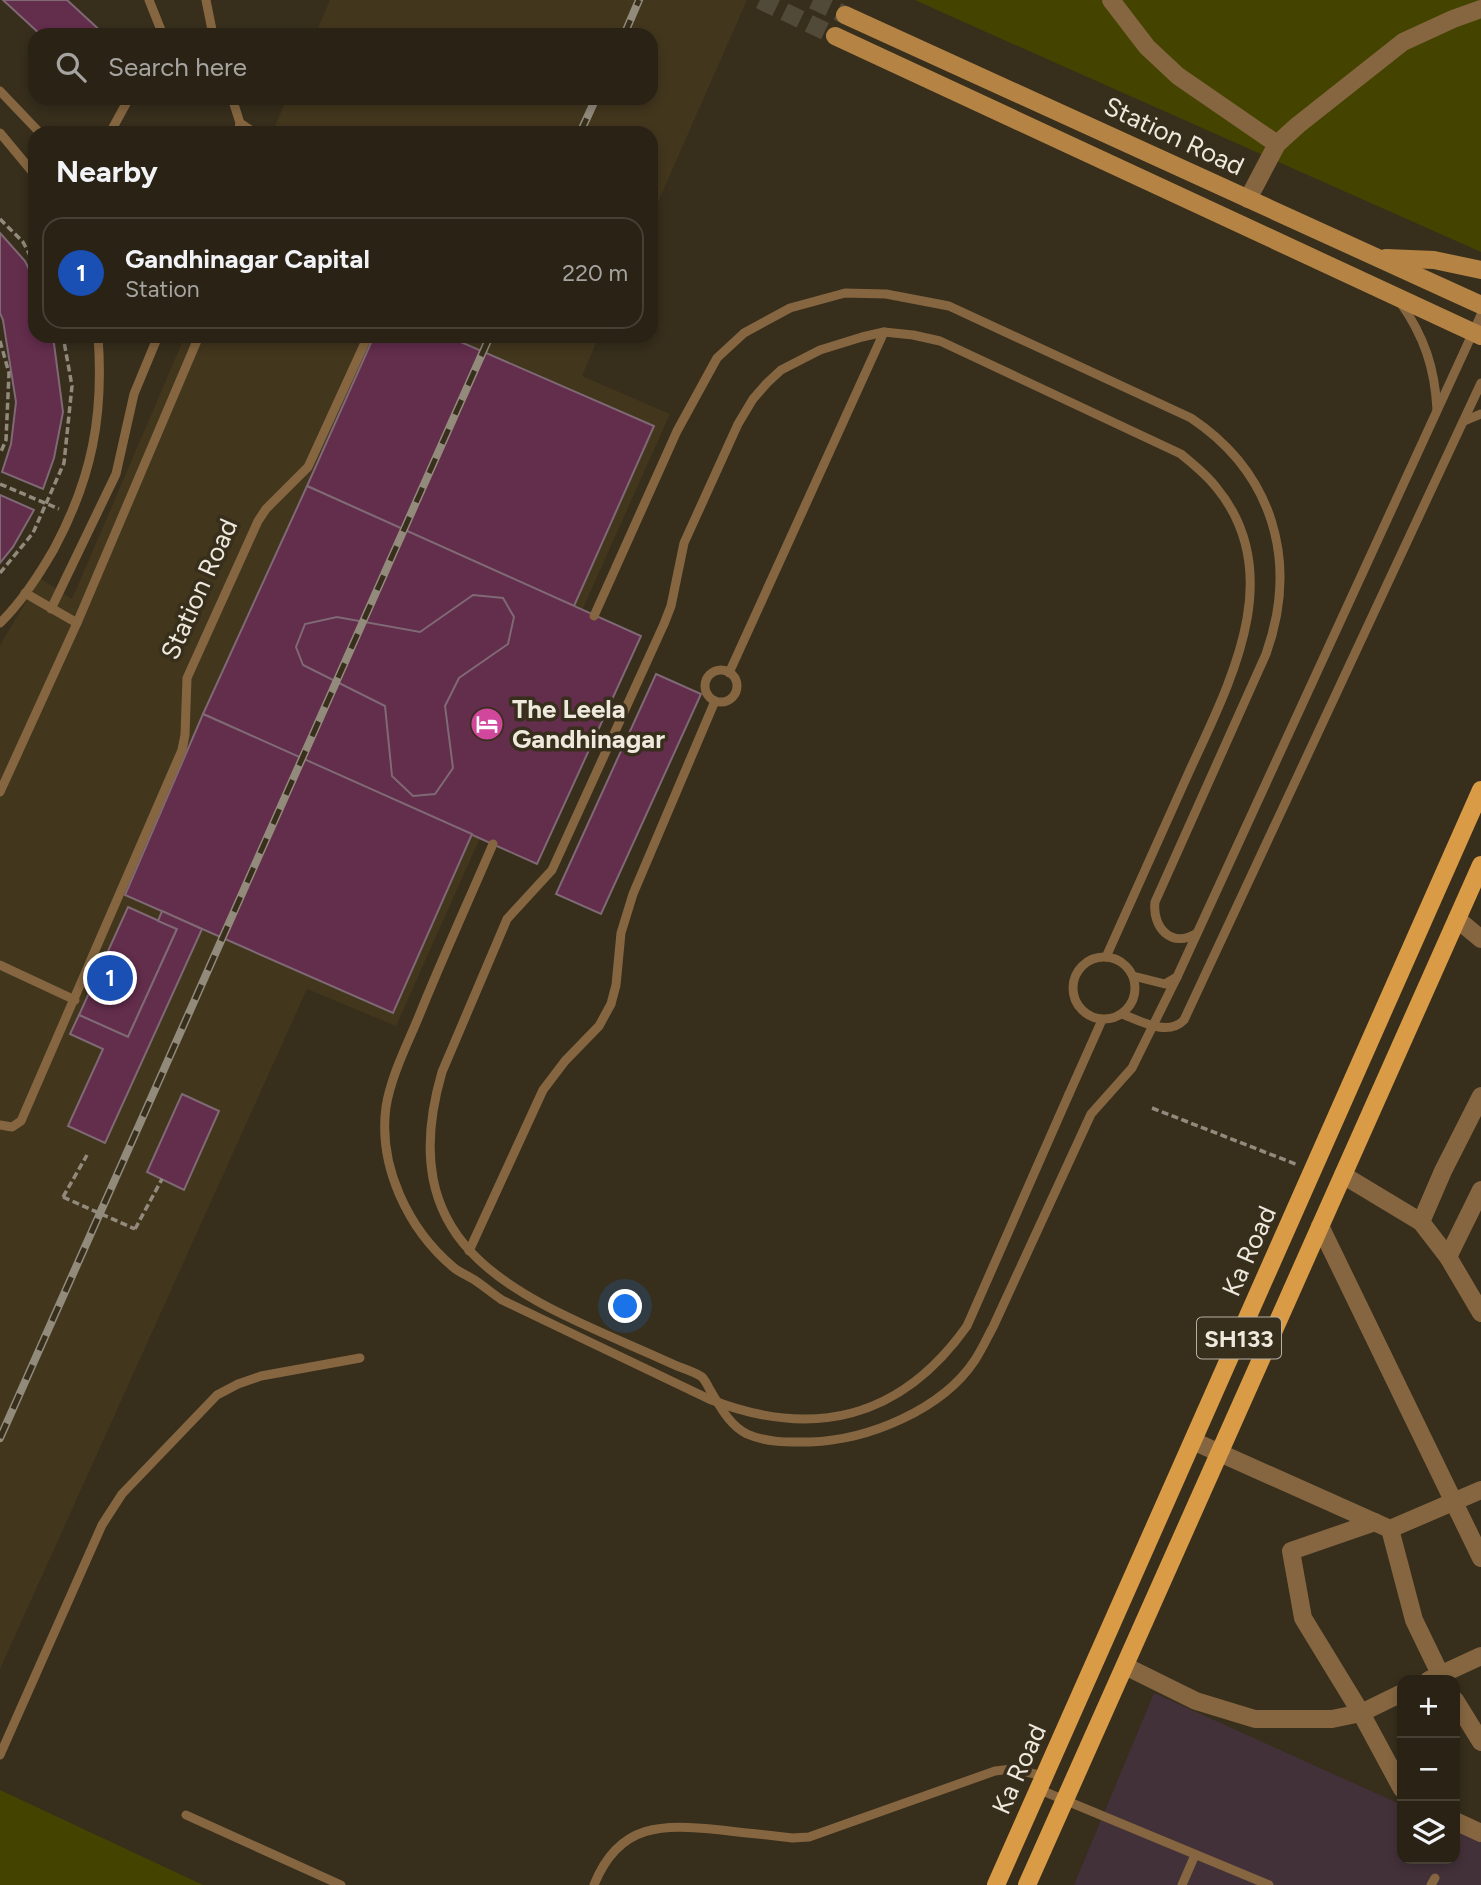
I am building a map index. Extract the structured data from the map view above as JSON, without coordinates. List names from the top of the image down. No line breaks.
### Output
{"streets":{"main road":["Ka Road","SH133"],"street":["Station Road"]},"places":{"hotel":["The Leela Gandhinagar"]},"page":{"search":"Search here","heading":"Nearby","list":[{"mark":"1","name":"Gandhinagar Capital","note":"Station","value":"220 m"}],"pins":"1","map_buttons":["+","−"]}}
